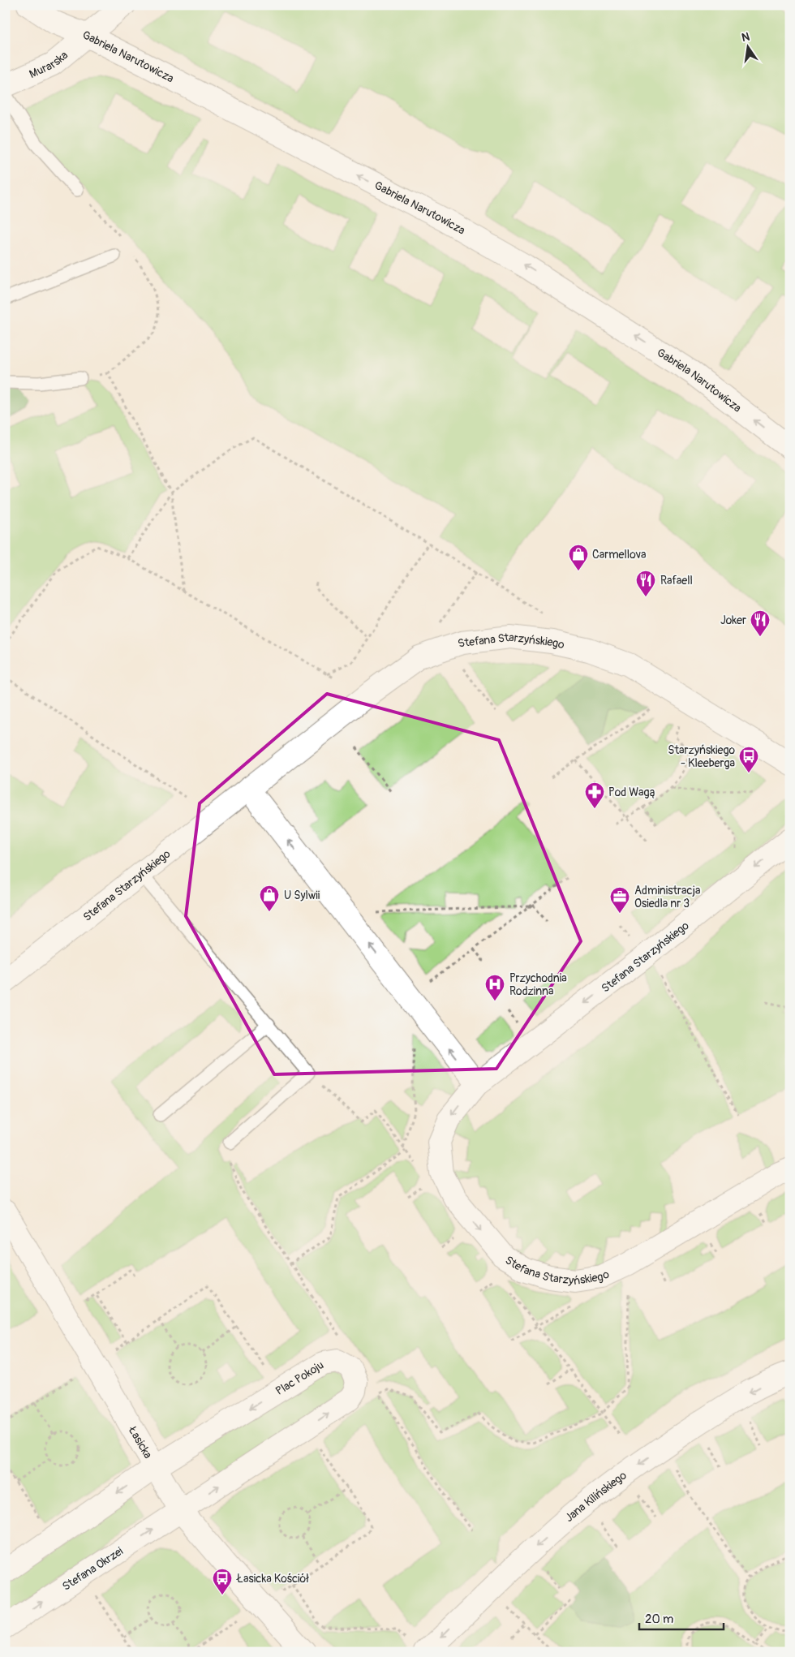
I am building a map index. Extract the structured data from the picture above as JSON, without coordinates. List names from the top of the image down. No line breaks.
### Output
{"streets":{"street":["Gabriela Narutowicza","Murarska","Stefana Starzyńskiego","Plac Pokoju","Łasicka","Jana Kilińskiego","Stefana Okrzei"]},"crossings":[["Gabriela Narutowicza","Murarska"],["Plac Pokoju","Łasicka"],["Łasicka","Stefana Okrzei"]],"one_way":["Gabriela Narutowicza","Plac Pokoju","Jana Kilińskiego"],"places":{"shop":["Carmellova","U Sylwii"],"restaurant":["Rafaell","Joker"],"bus stop":["Starzyńskiego - Kleeberga","Łasicka Kościół"],"pharmacy":["Pod Wagą"],"office":["Administracja Osiedla nr 3"],"hospital":["Przychodnia Rodzinna"]},"scale_bar":"20 m","north":"top"}
